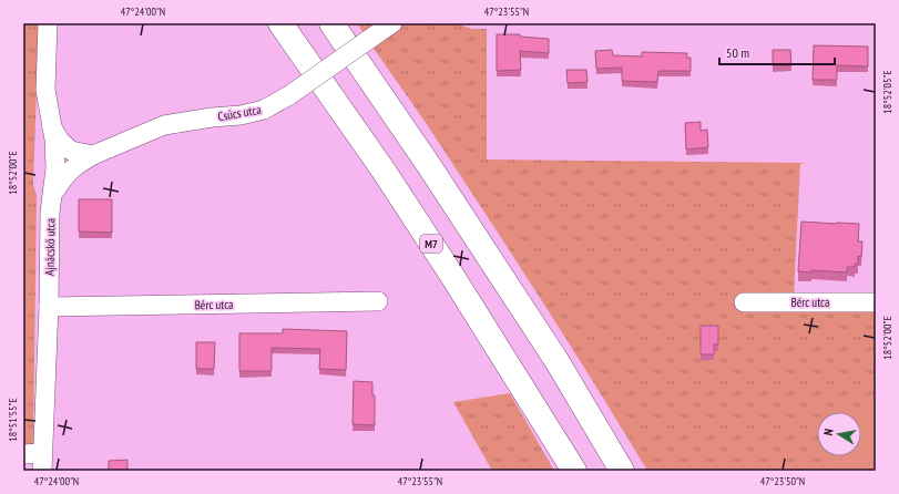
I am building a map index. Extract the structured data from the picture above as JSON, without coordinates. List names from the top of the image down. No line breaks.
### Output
{"streets":{"highway":["M7"],"street":["Csúcs utca","Ajnácskő utca","Bérc utca"]},"crossings":[["Csúcs utca","Ajnácskő utca"],["Ajnácskő utca","Bérc utca"]],"scale_bar":"50 m","north":"left","coordinates":["47°24'00\"N","47°23'55\"N","18°52'05\"E","18°52'00\"E","18°51'55\"E","47°23'50\"N"]}
